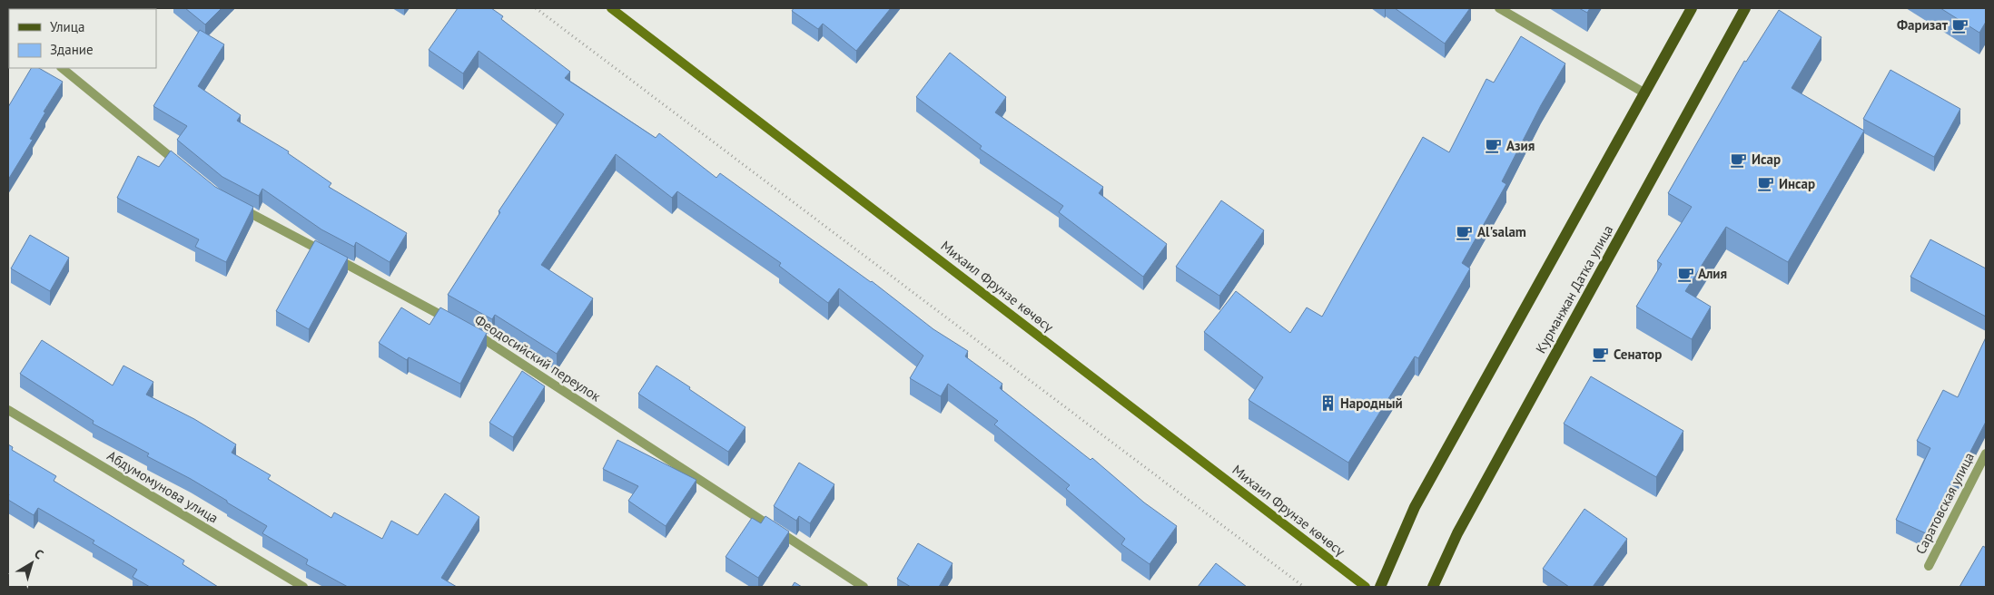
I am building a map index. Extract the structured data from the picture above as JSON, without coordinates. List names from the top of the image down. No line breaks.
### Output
{"streets":{"main road":["Михаил Фрунзе көчөсү","Курманжан Датка улица"],"street":["Феодосийский переулок","Абдумомунова улица","Саратовская улица"]},"places":{"cafe":["Фаризат","Азия","Исар","Инсар","Al'salam","Алия","Сенатор"],"building":["Народный"]},"legend":["Улица","Здание"],"north":"top right"}
